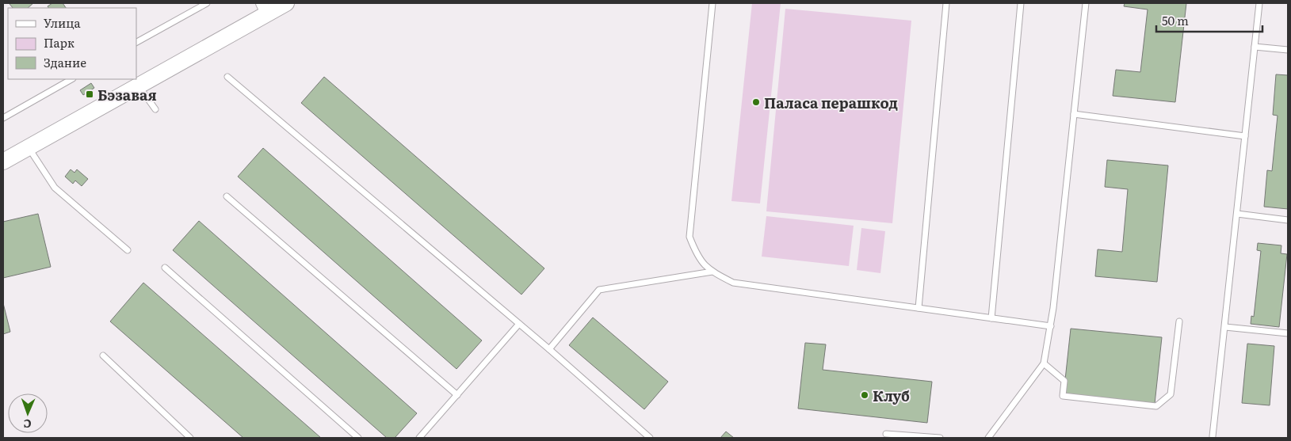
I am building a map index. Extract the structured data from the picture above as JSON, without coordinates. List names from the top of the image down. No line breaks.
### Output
{"places":{"transit":["Бэзавая"],"other":["Паласа перашкод","Клуб"]},"legend":["Улица","Парк","Здание"],"scale_bar":"50 m","north":"bottom"}
